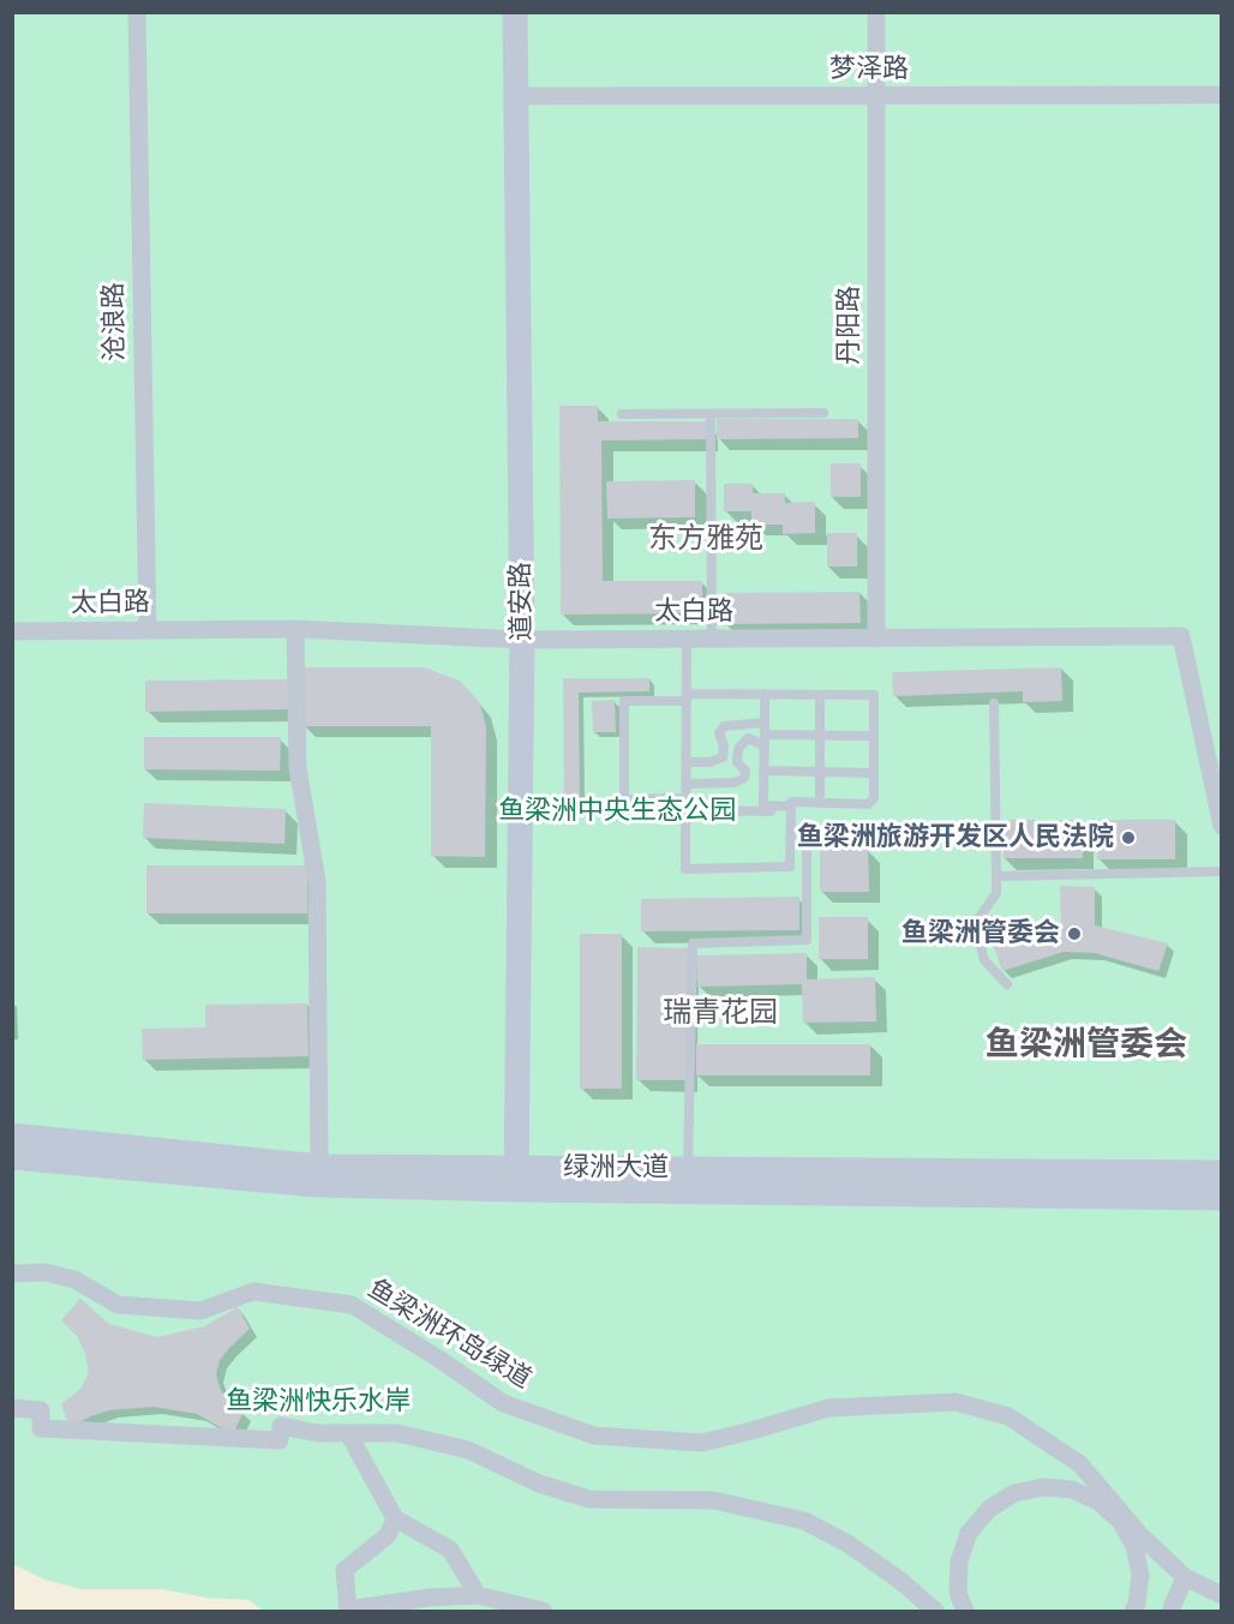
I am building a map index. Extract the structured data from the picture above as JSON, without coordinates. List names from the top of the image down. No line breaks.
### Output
{"streets":{"main road":["道安路","绿洲大道"],"street":["梦泽路","沧浪路","丹阳路","太白路","鱼梁洲环岛绿道"]},"crossings":[["梦泽路","丹阳路"],["梦泽路","道安路"],["沧浪路","太白路"],["丹阳路","太白路"],["道安路","太白路"],["道安路","绿洲大道"]],"districts":["东方雅苑","瑞青花园","鱼梁洲管委会"],"parks":["鱼梁洲中央生态公园","鱼梁洲快乐水岸"],"places":["鱼梁洲旅游开发区人民法院","鱼梁洲管委会"]}
